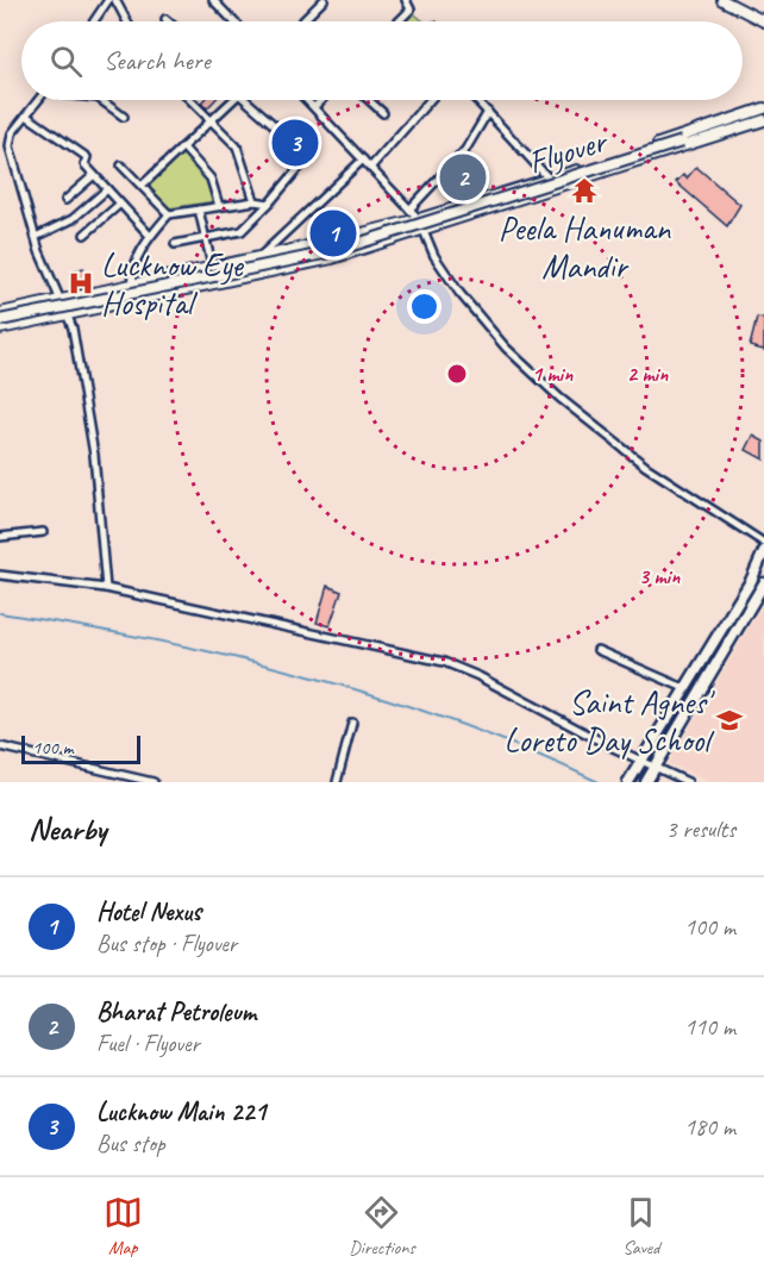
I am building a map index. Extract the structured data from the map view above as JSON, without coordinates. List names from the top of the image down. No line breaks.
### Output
{"streets":{"main road":["Flyover"]},"places":{"temple":["Peela Hanuman Mandir"],"hospital":["Lucknow Eye Hospital"],"school or university":["Saint Agnes' Loreto Day School"]},"scale_bar":"100 m","page":{"search":"Search here","pins":["3","2","1"],"scale":"100 m","heading":["Nearby","3 results"],"list":[{"mark":"1","name":"Hotel Nexus","note":"Bus stop · Flyover","value":"100 m"},{"mark":"2","name":"Bharat Petroleum","note":"Fuel · Flyover","value":"110 m"},{"mark":"3","name":"Lucknow Main 221","note":"Bus stop","value":"180 m"}],"nav":["Map","Directions","Saved"]},"rings":["1 min","2 min","3 min"]}
